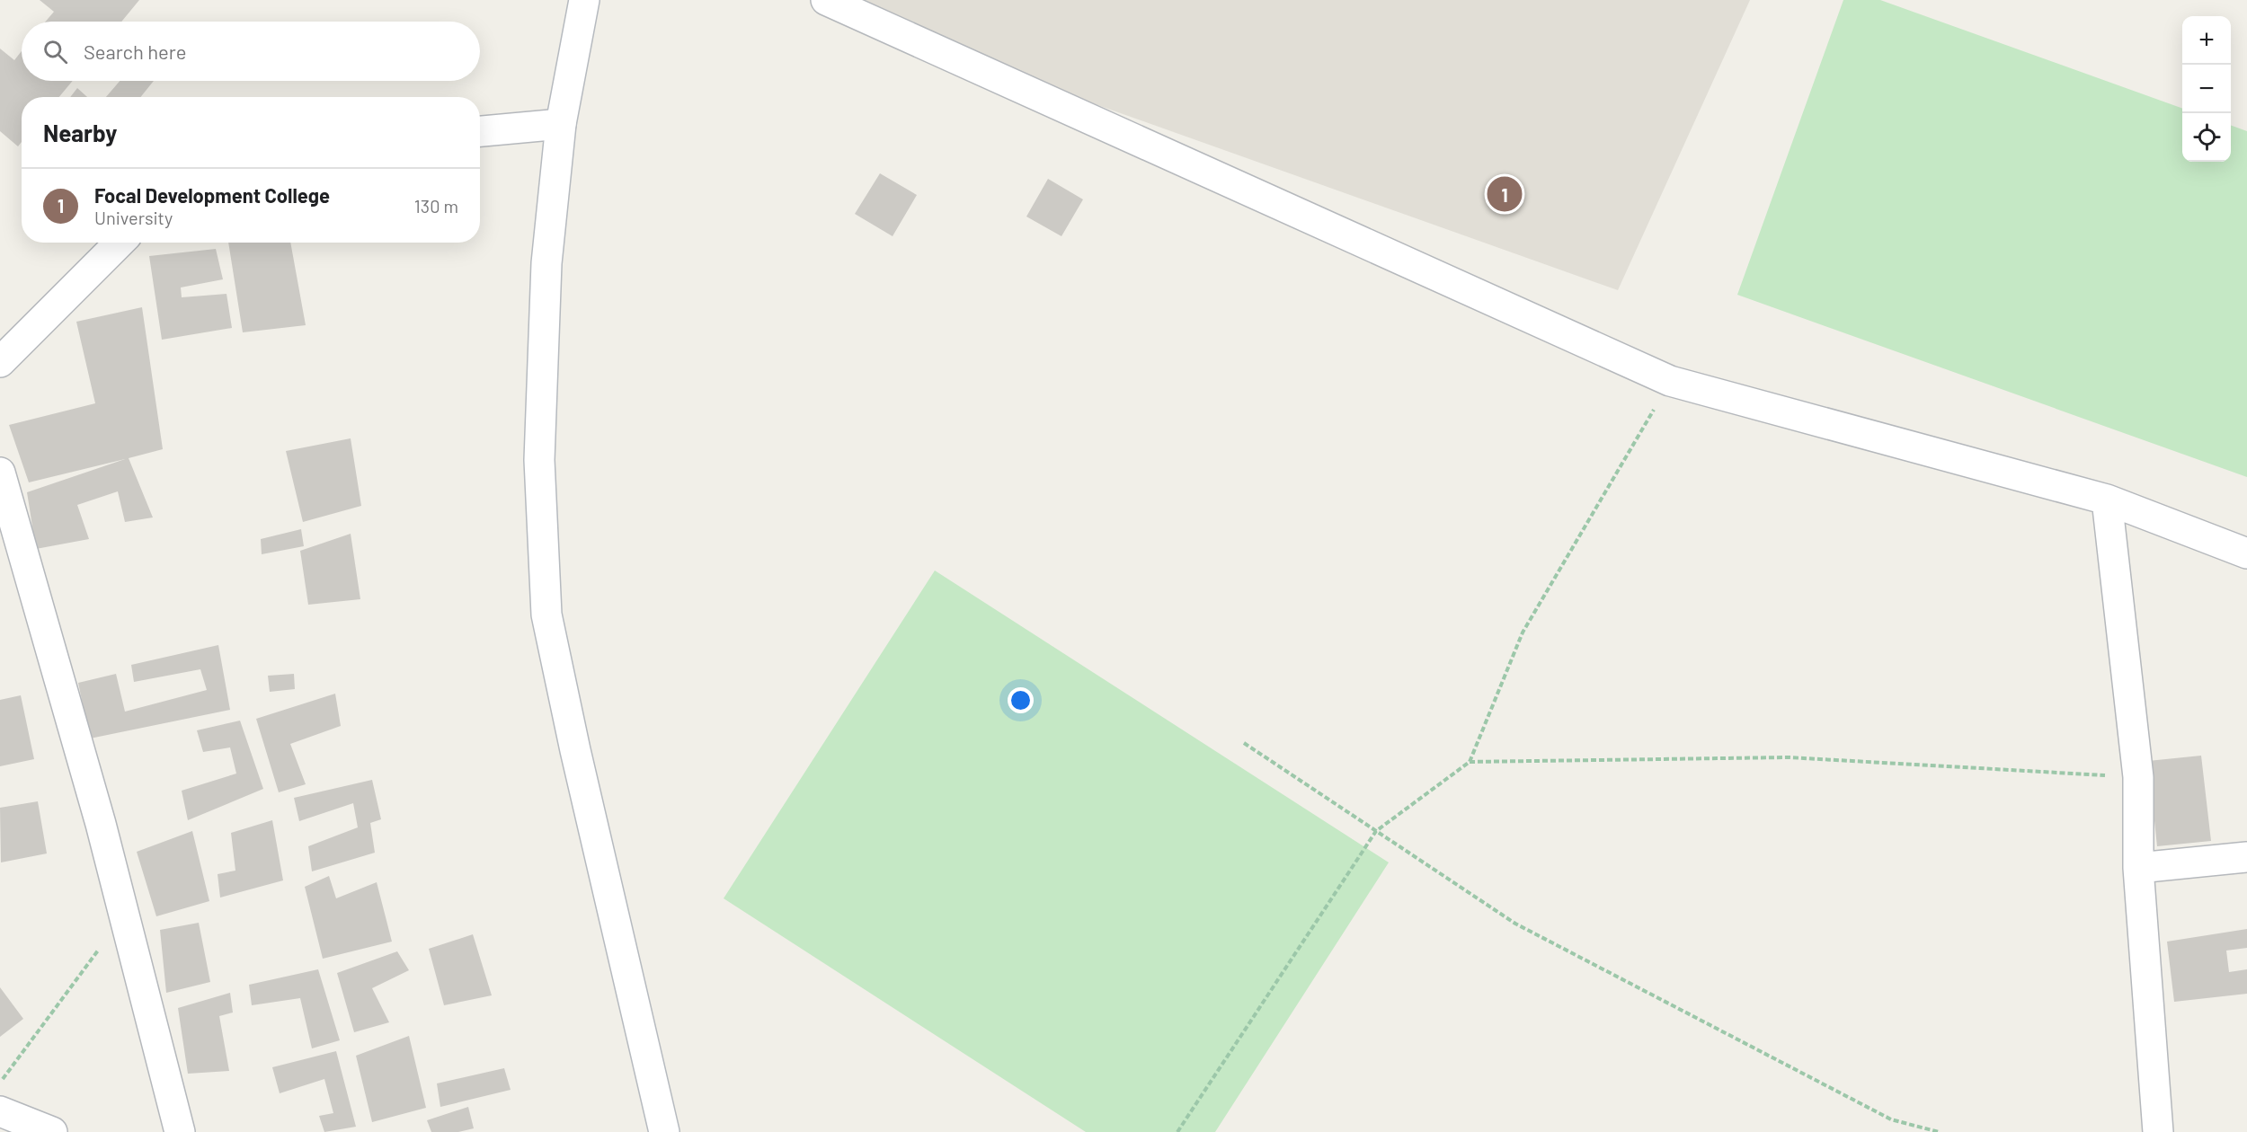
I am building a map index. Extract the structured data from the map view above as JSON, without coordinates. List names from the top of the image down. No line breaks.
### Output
{"page":{"map_buttons":["+","−"],"search":"Search here","heading":"Nearby","list":[{"mark":"1","name":"Focal Development College","note":"University","value":"130 m"}],"pins":"1"}}
